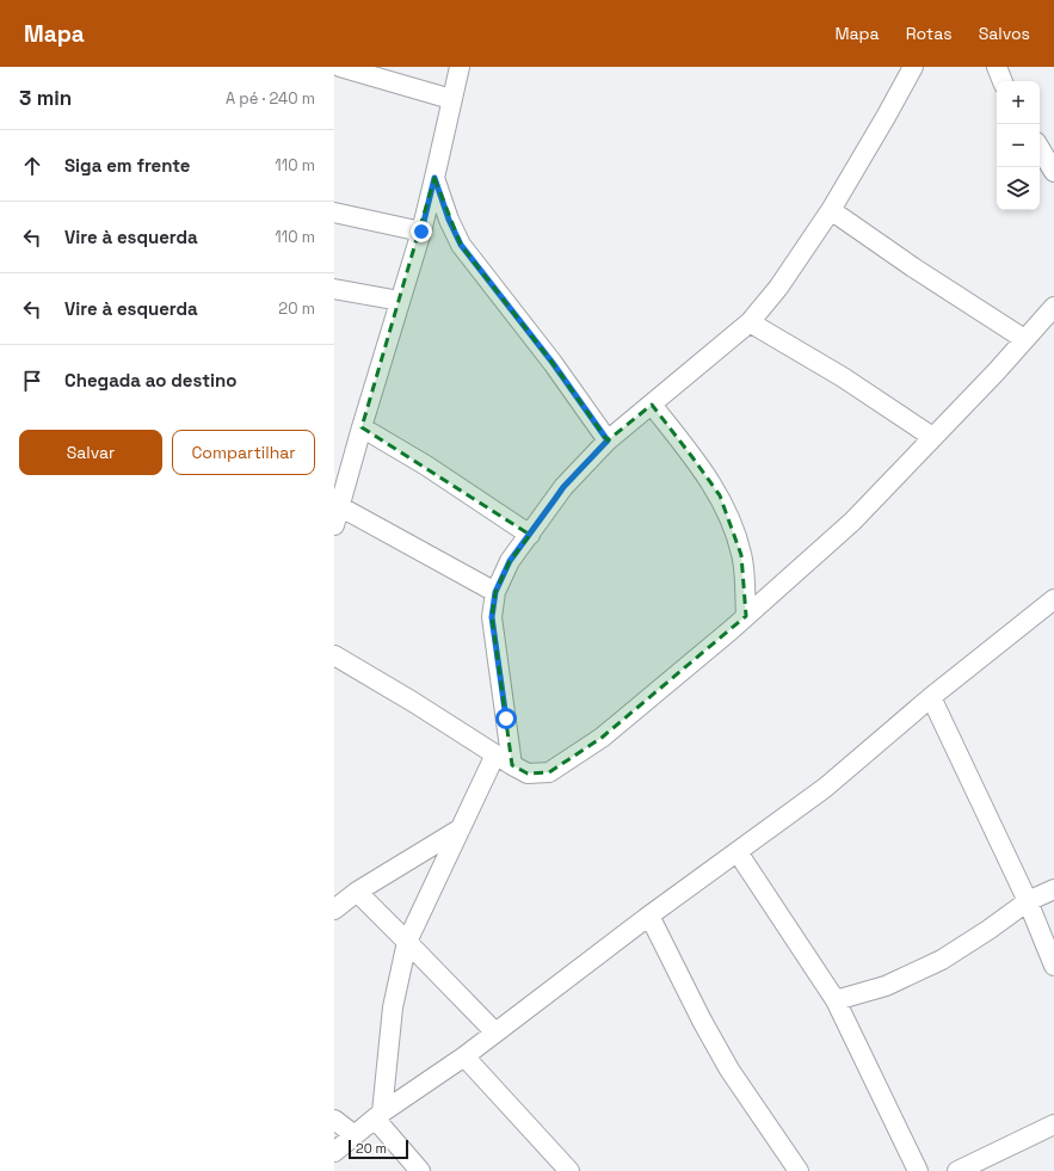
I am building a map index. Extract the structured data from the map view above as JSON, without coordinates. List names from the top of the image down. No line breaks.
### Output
{"scale_bar":"20 m","page":{"header":"Mapa","nav":["Mapa","Rotas","Salvos"],"heading":["3 min","A pé · 240 m"],"map_buttons":["+","−"],"list":[["Siga em frente","110 m"],["Vire à esquerda","110 m"],["Vire à esquerda","20 m"],"Chegada ao destino"],"buttons":["Salvar","Compartilhar"],"scale":"20 m"}}
